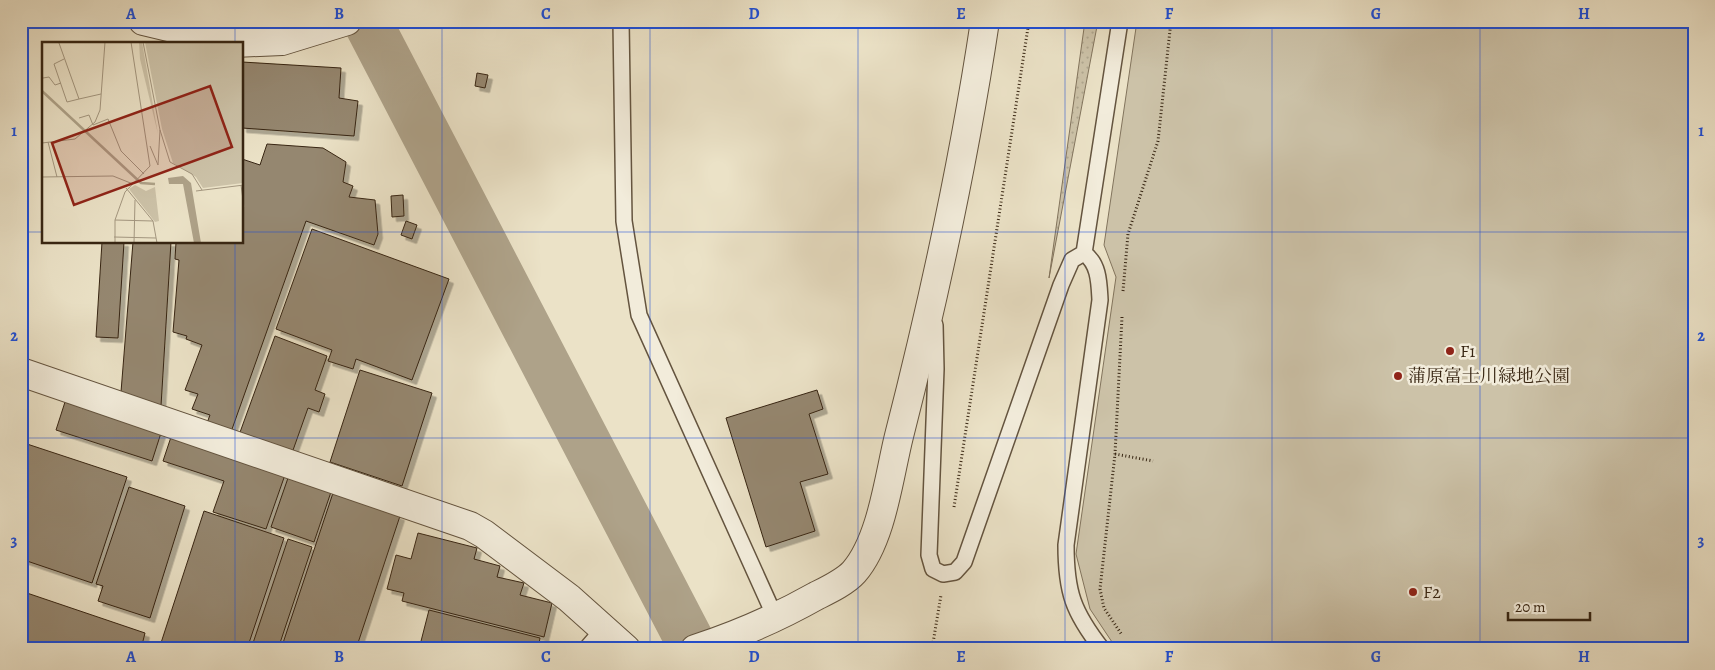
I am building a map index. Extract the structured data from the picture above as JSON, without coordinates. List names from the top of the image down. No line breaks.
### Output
{"places":["F1","蒲原富士川緑地公園","F2"],"scale_bar":"20 m","grid":{"columns":["A","B","C","D","E","F","G","H"],"rows":["1","2","3"]}}
